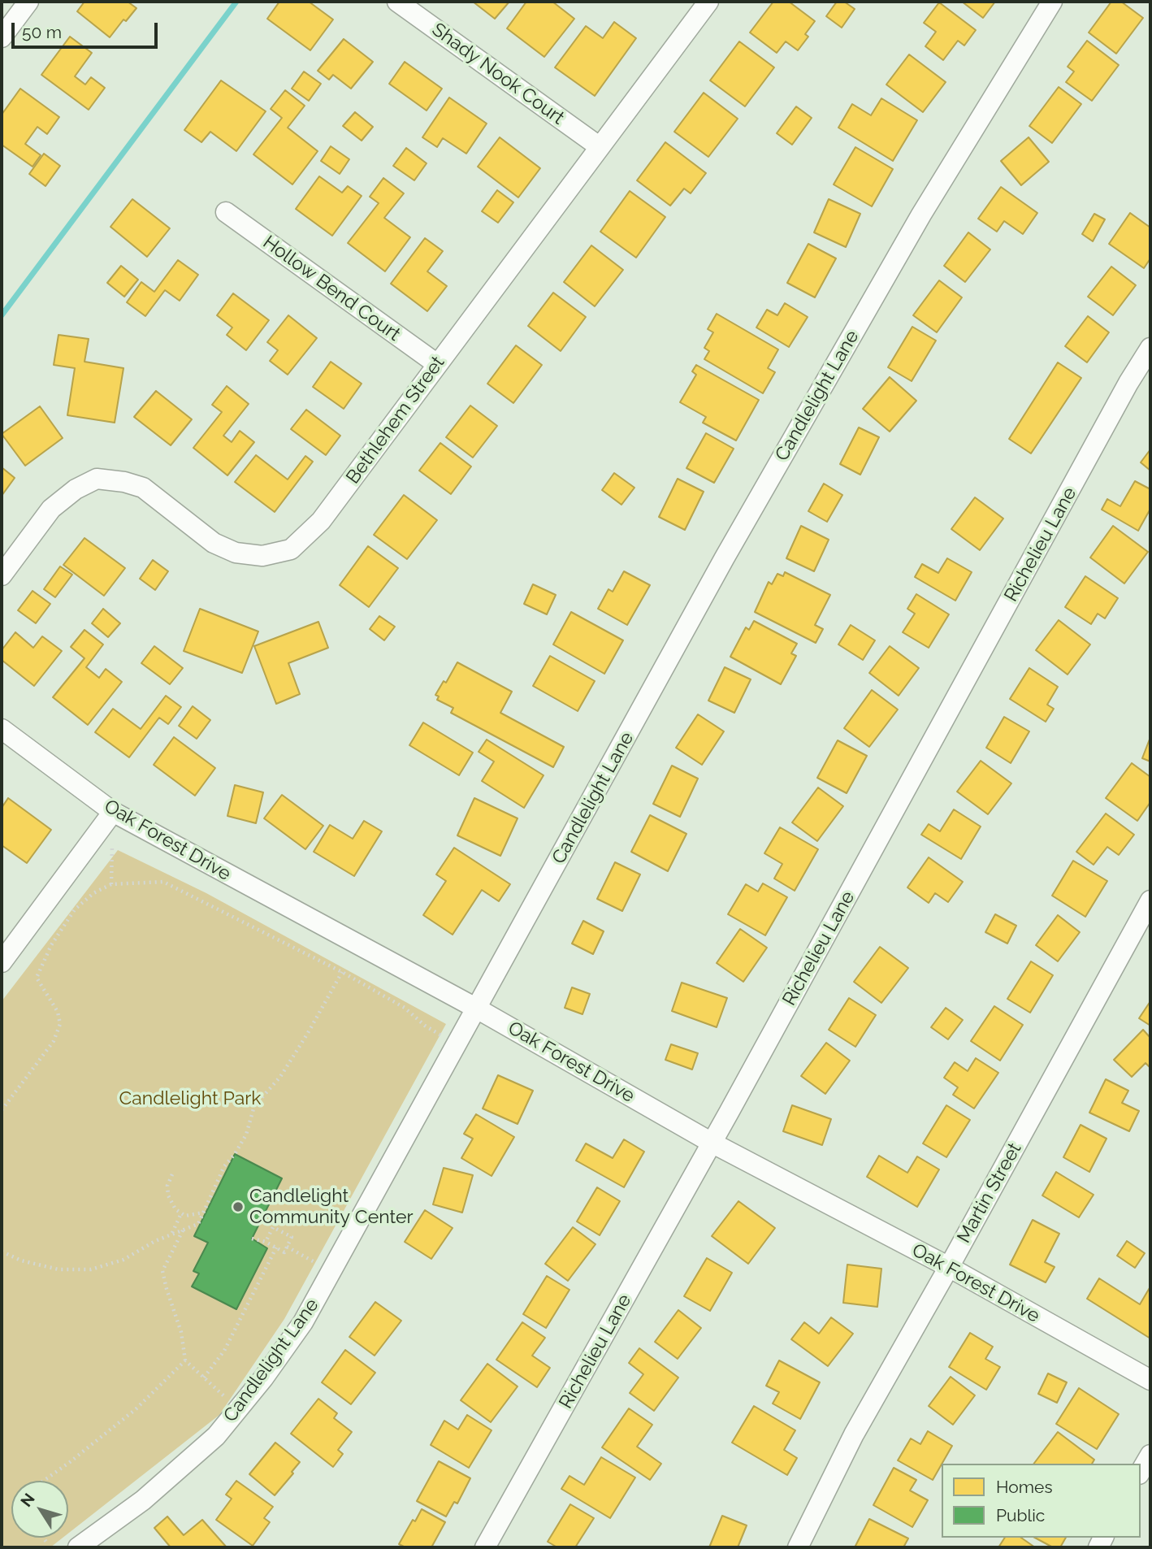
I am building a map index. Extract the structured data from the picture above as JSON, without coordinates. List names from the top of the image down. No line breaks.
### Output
{"streets":{"street":["Shady Nook Court","Hollow Bend Court","Candlelight Lane","Bethlehem Street","Richelieu Lane","Oak Forest Drive","Martin Street"]},"crossings":[["Shady Nook Court","Bethlehem Street"],["Hollow Bend Court","Bethlehem Street"],["Candlelight Lane","Oak Forest Drive"],["Richelieu Lane","Oak Forest Drive"],["Oak Forest Drive","Martin Street"]],"parks":["Candlelight Park"],"places":["Candlelight Community Center"],"legend":["Homes","Public"],"scale_bar":"50 m","north":"top left"}
